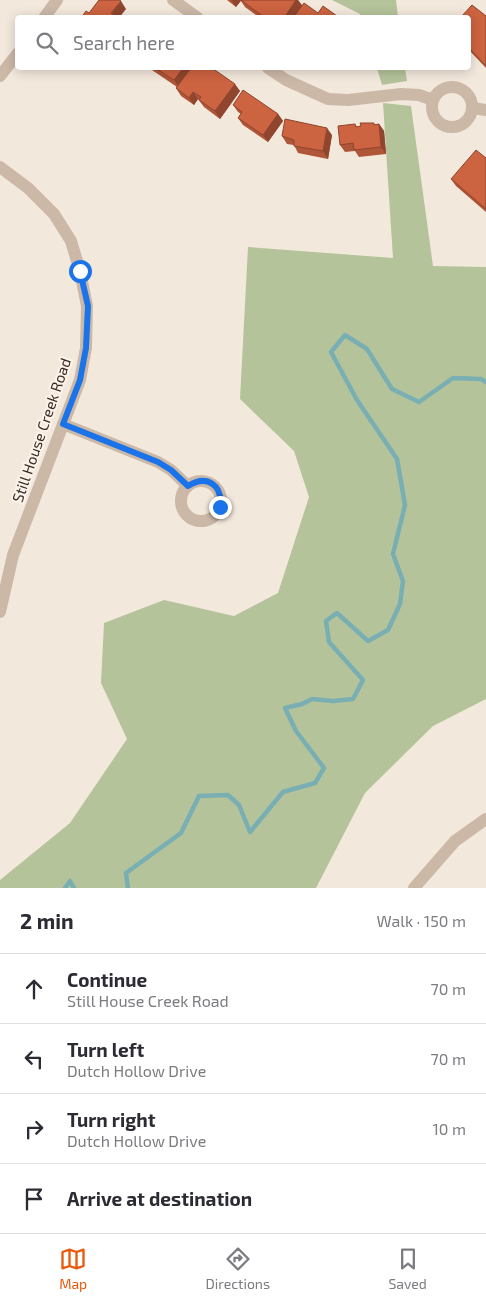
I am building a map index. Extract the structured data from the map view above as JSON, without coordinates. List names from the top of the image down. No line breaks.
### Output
{"streets":{"street":["Still House Creek Road"]},"page":{"search":"Search here","heading":["2 min","Walk · 150 m"],"list":[["Continue","Still House Creek Road","70 m"],["Turn left","Dutch Hollow Drive","70 m"],["Turn right","Dutch Hollow Drive","10 m"],"Arrive at destination"],"nav":["Map","Directions","Saved"]}}
